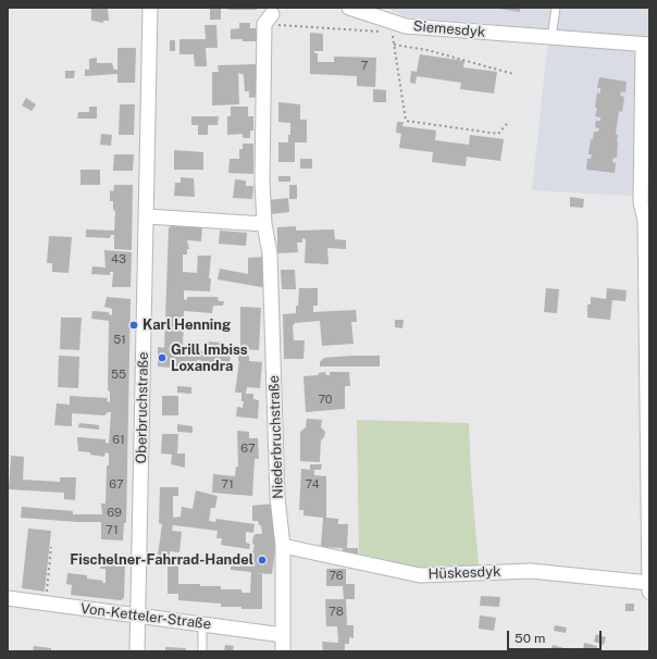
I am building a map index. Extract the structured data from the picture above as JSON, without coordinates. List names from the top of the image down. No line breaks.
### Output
{"streets":{"street":["Siemesdyk","Oberbruchstraße","Niederbruchstraße","Hüskesdyk","Von-Ketteler-Straße"]},"crossings":[["Oberbruchstraße","Von-Ketteler-Straße"],["Niederbruchstraße","Hüskesdyk"],["Niederbruchstraße","Von-Ketteler-Straße"]],"places":["Karl Henning","Grill Imbiss Loxandra","Fischelner-Fahrrad-Handel"],"house_numbers":["7","43","51","55","70","61","67","67","71","74","69","71","76","78"],"scale_bar":"50 m"}
